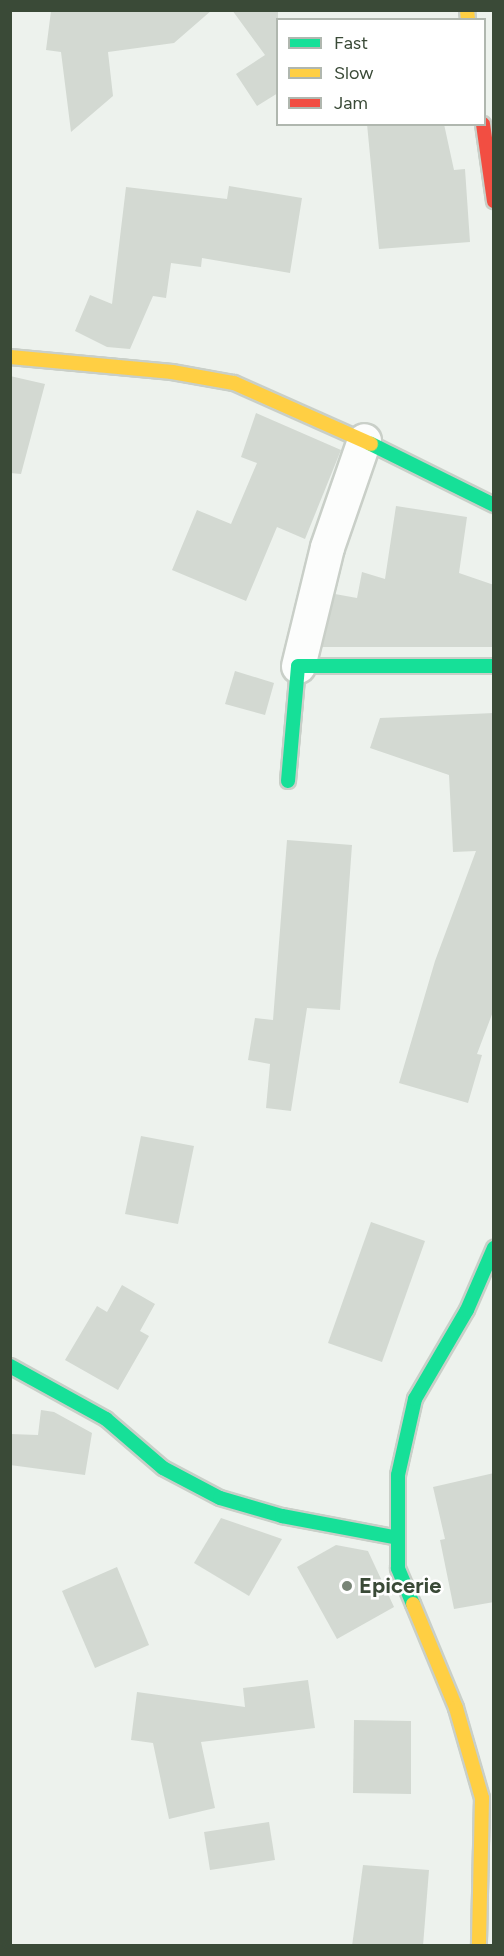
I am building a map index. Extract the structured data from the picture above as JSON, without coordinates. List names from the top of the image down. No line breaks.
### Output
{"places":["Epicerie"],"legend":["Fast","Slow","Jam"]}
